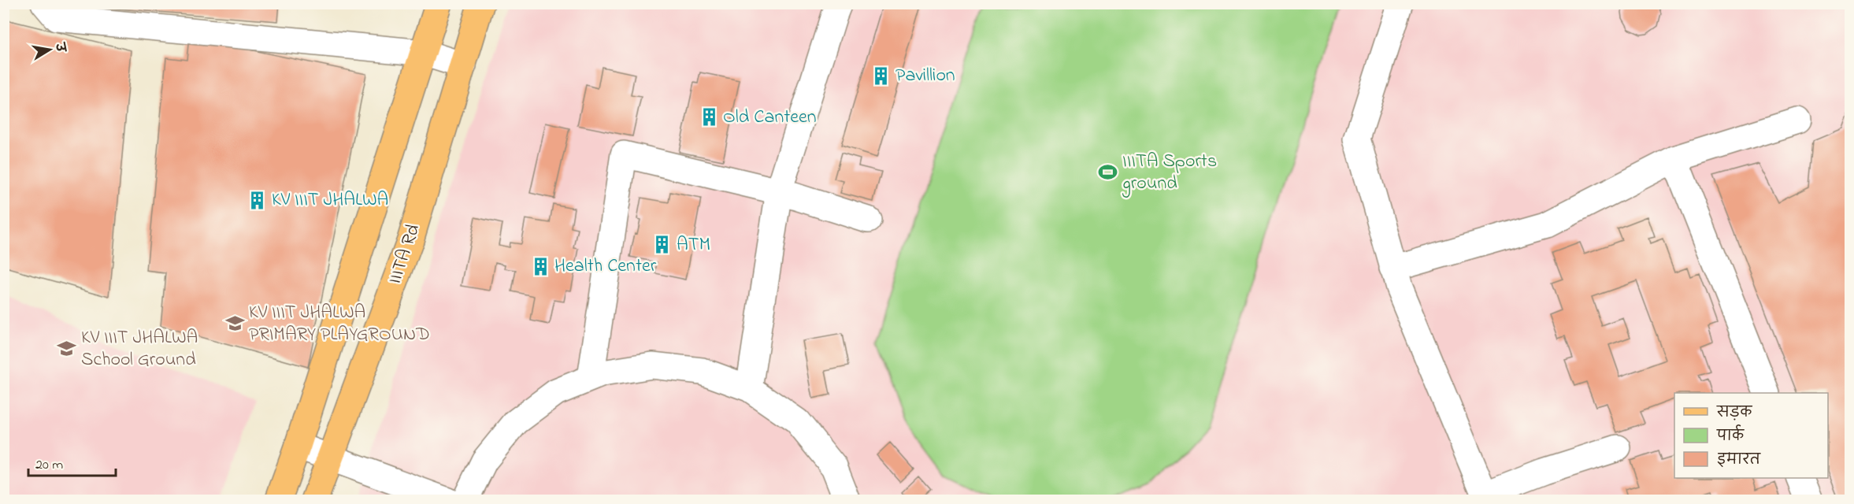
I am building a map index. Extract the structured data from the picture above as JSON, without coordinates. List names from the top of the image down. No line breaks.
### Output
{"streets":{"main road":["IIITA Rd"]},"places":{"building":["Pavillion","Old Canteen","KV IIIT JHALWA","ATM","Health Center"],"sports":["IIITA Sports ground"],"school or university":["KV IIIT JHALWA PRIMARY PLAYGROUND","KV IIIT JHALWA School Ground"]},"legend":["सड़क","पार्क","इमारत"],"scale_bar":"20 m","north":"right"}
